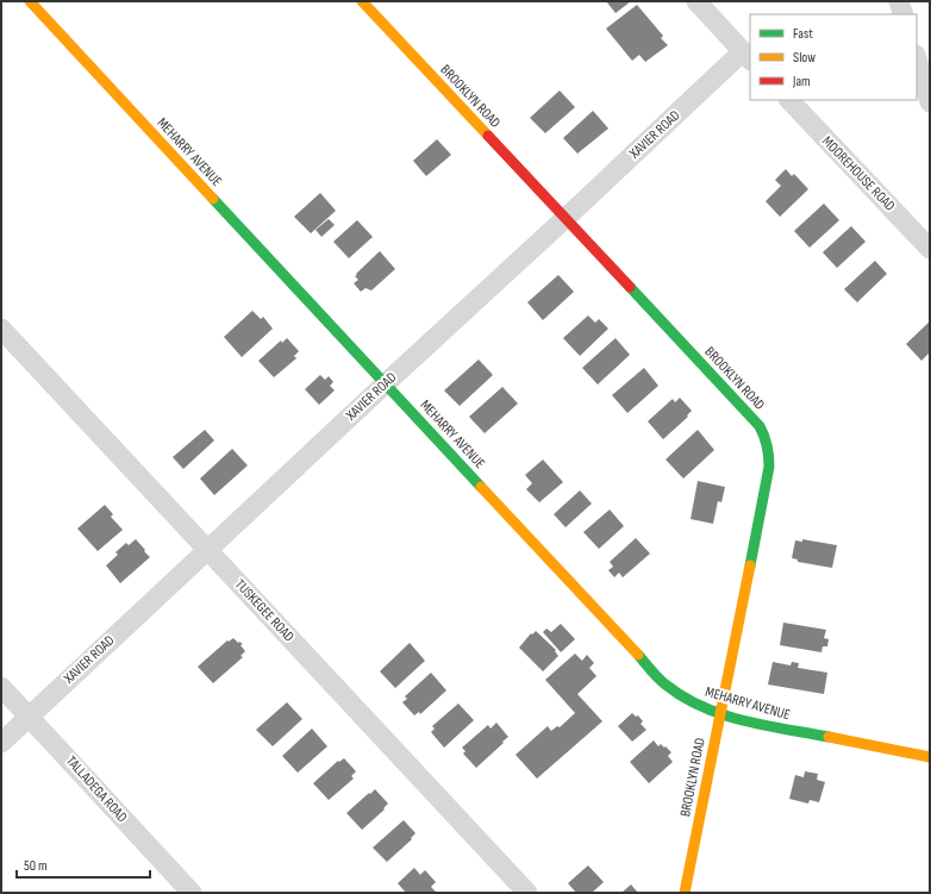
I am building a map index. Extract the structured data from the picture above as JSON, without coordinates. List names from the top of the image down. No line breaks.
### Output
{"streets":{"street":["BROOKLYN ROAD","XAVIER ROAD","MEHARRY AVENUE","MOOREHOUSE ROAD","TUSKEGEE ROAD","TALLADEGA ROAD"]},"crossings":[["BROOKLYN ROAD","XAVIER ROAD"],["BROOKLYN ROAD","MEHARRY AVENUE"],["XAVIER ROAD","MEHARRY AVENUE"],["XAVIER ROAD","TUSKEGEE ROAD"],["XAVIER ROAD","TALLADEGA ROAD"]],"legend":["Fast","Slow","Jam"],"scale_bar":"50 m"}
